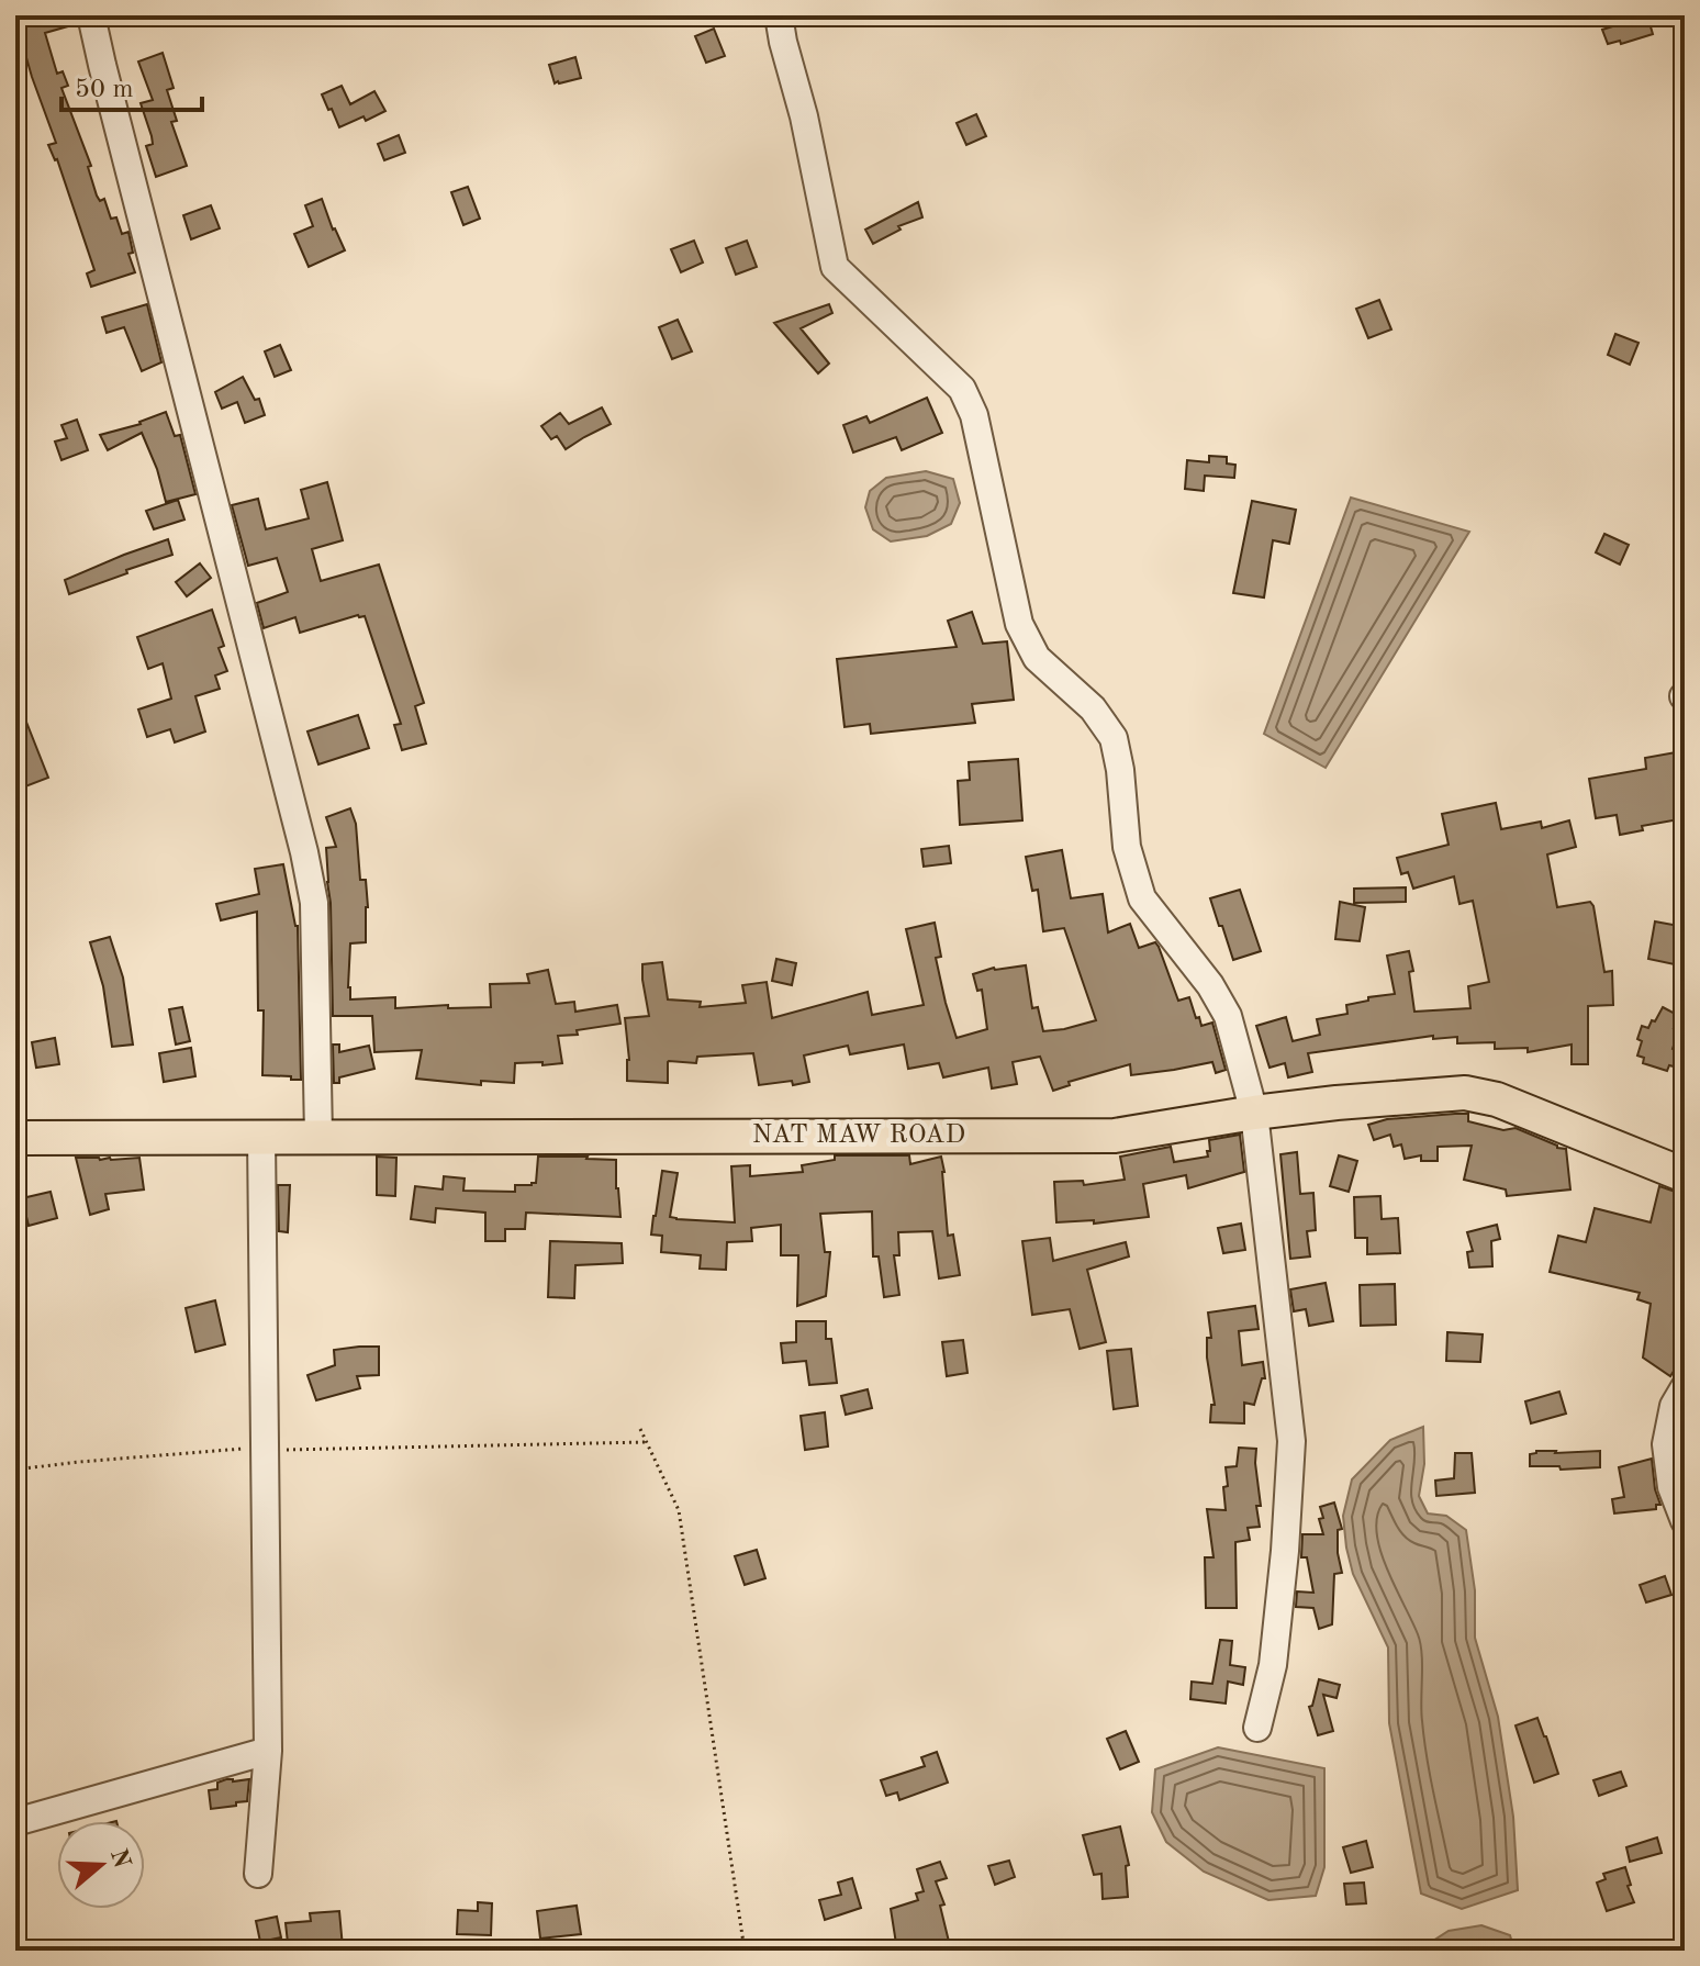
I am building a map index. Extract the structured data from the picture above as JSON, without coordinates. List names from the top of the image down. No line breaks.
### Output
{"streets":{"main road":["NAT MAW ROAD"]},"scale_bar":"50 m","north":"right"}
